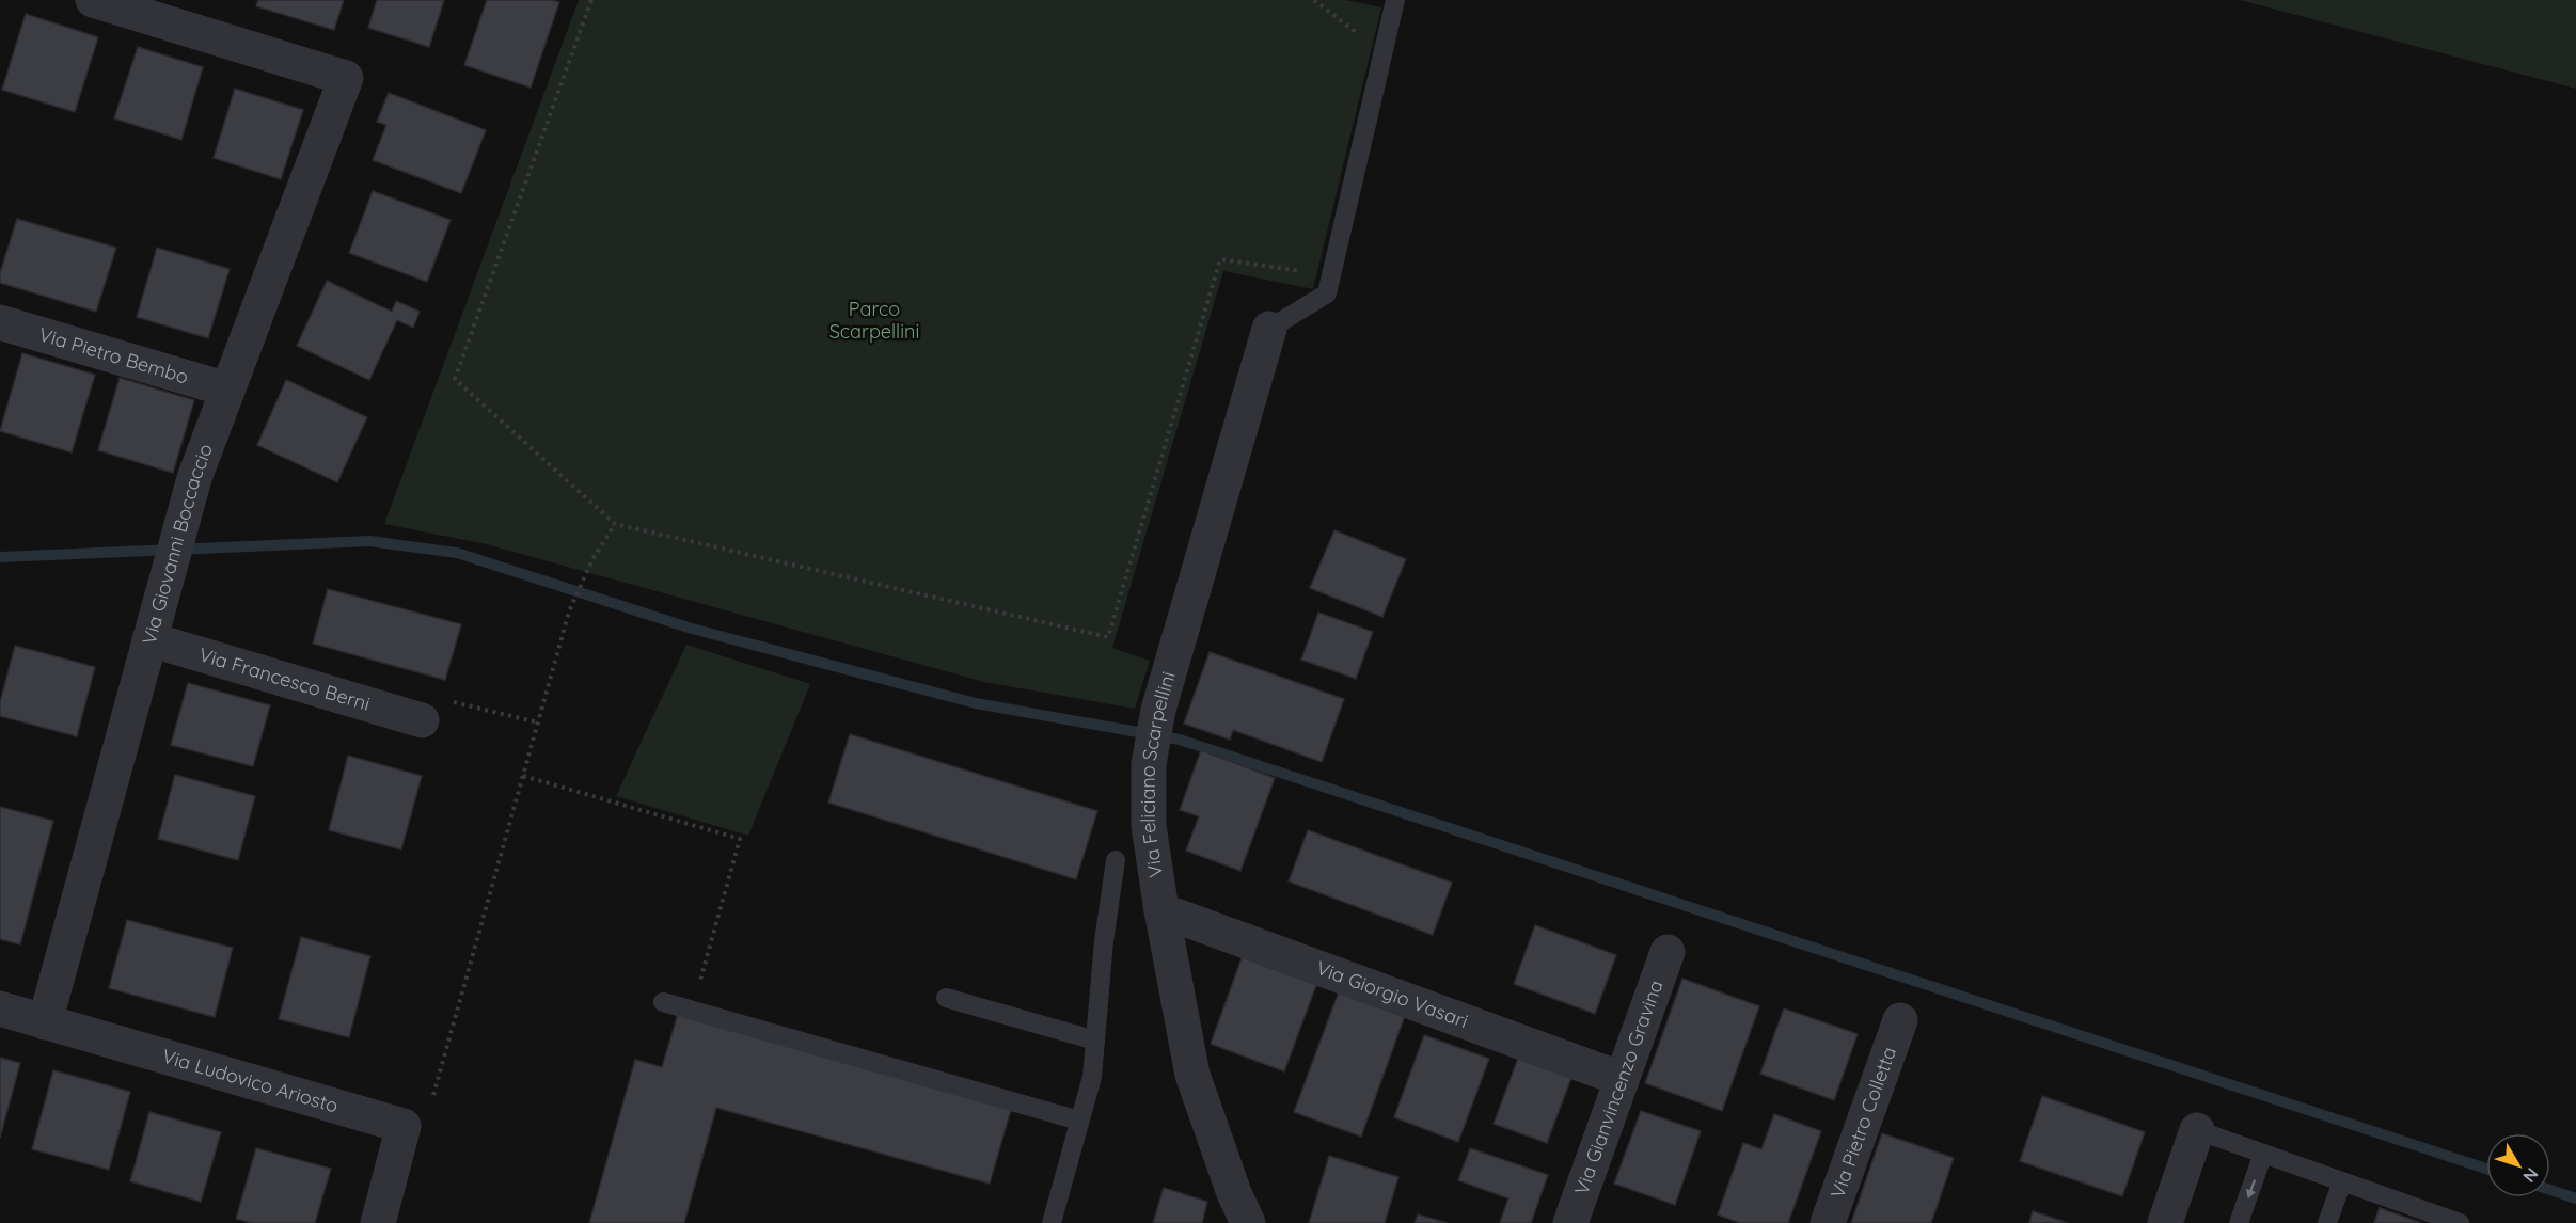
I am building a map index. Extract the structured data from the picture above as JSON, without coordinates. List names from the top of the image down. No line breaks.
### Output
{"streets":{"street":["Via Pietro Bembo","Via Giovanni Boccaccio","Via Francesco Berni","Via Feliciano Scarpellini","Via Giorgio Vasari","Via Ludovico Ariosto","Via Gianvincenzo Gravina","Via Pietro Colletta"]},"crossings":[["Via Pietro Bembo","Via Giovanni Boccaccio"],["Via Giovanni Boccaccio","Via Francesco Berni"],["Via Giovanni Boccaccio","Via Ludovico Ariosto"],["Via Feliciano Scarpellini","Via Giorgio Vasari"],["Via Giorgio Vasari","Via Gianvincenzo Gravina"]],"parks":["Parco Scarpellini"],"north":"bottom right"}
